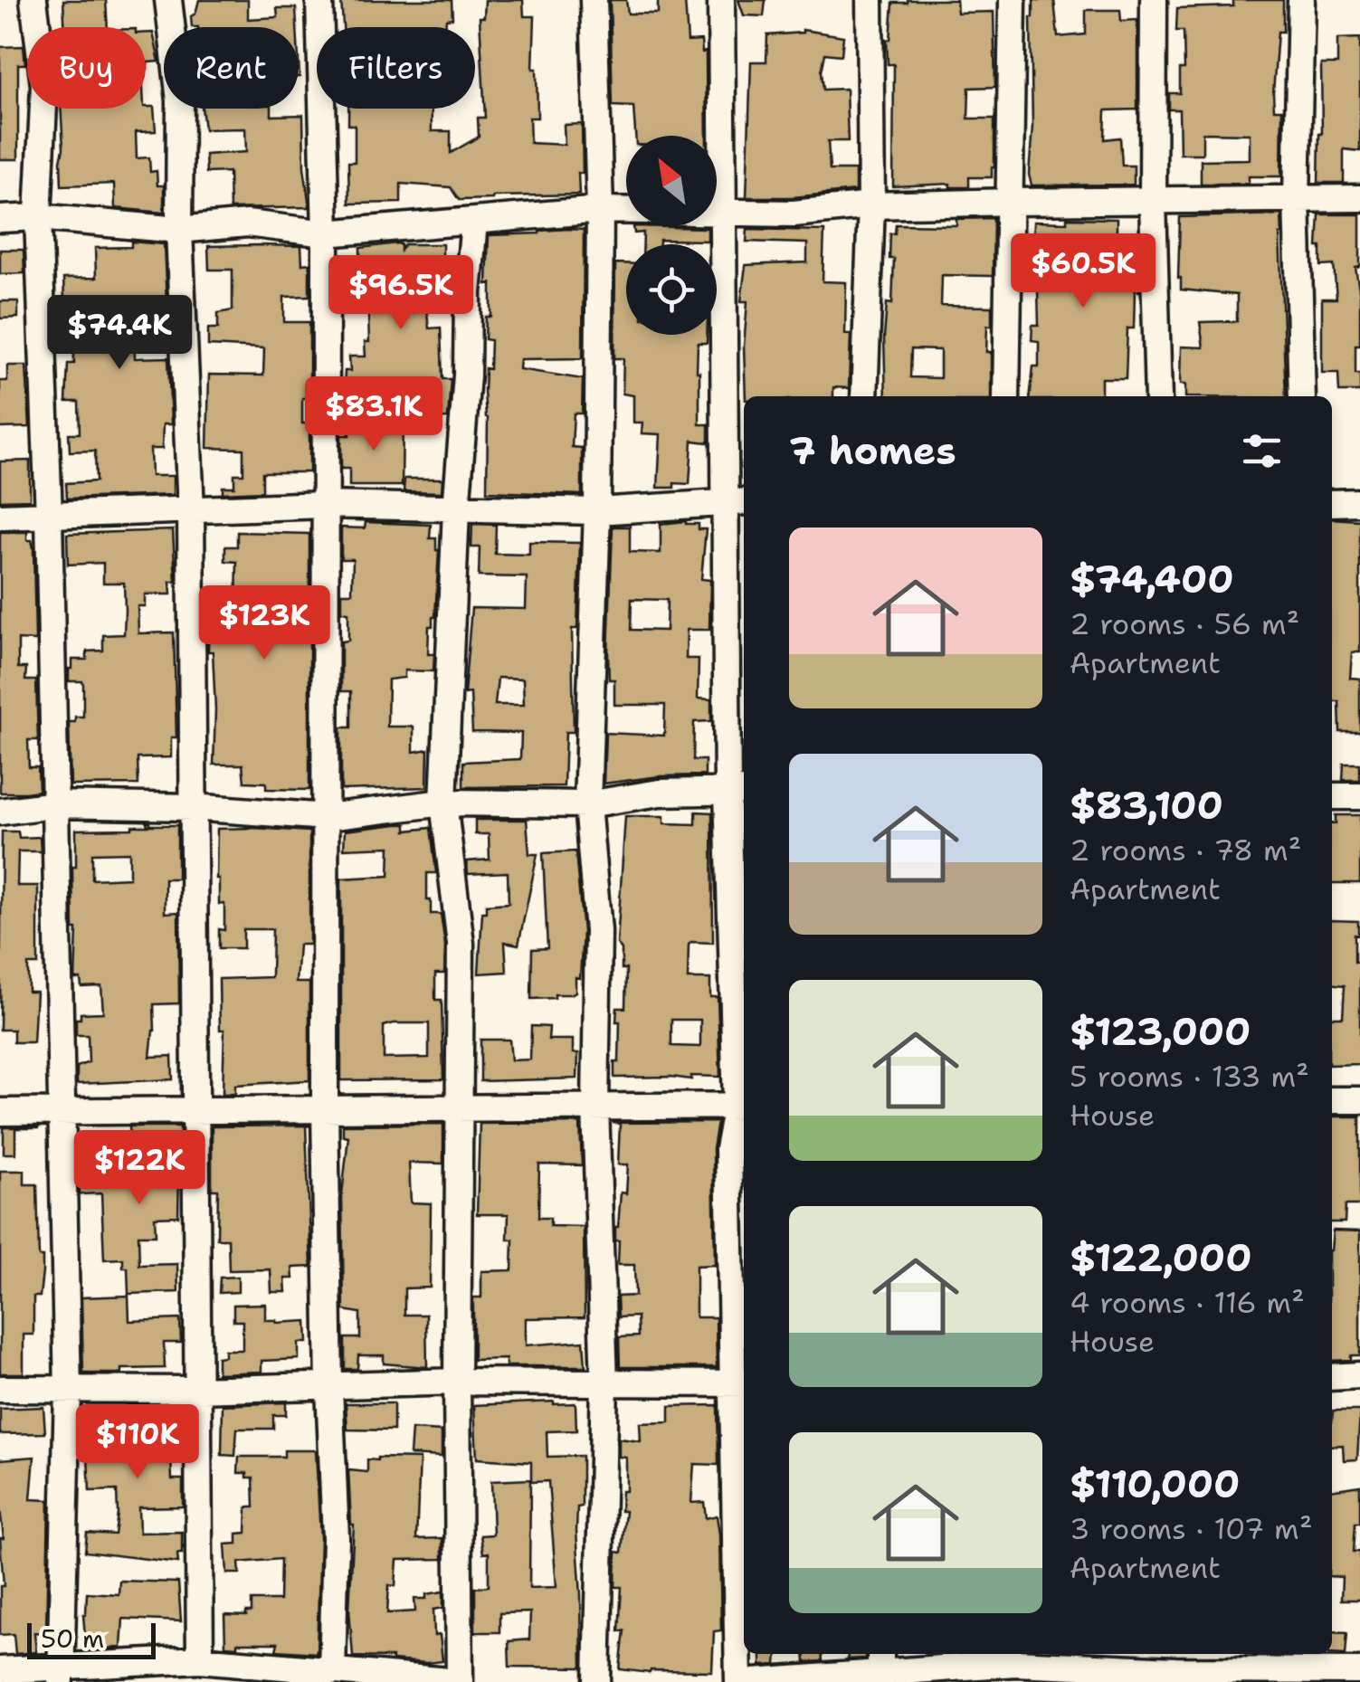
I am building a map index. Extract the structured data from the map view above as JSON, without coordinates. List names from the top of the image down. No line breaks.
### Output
{"scale_bar":"50 m","north":"top left","page":{"chip":["Buy","Rent","Filters"],"price":["$60.5K","$96.5K","$74.4K","$83.1K","$123K","$122K","$110K"],"heading":"7 homes","list":[{"name":"$74,400","note":"2 rooms · 56 m² · Apartment"},{"name":"$83,100","note":"2 rooms · 78 m² · Apartment"},{"name":"$123,000","note":"5 rooms · 133 m² · House"},{"name":"$122,000","note":"4 rooms · 116 m² · House"},{"name":"$110,000","note":"3 rooms · 107 m² · Apartment"}],"scale":"50 m"}}
